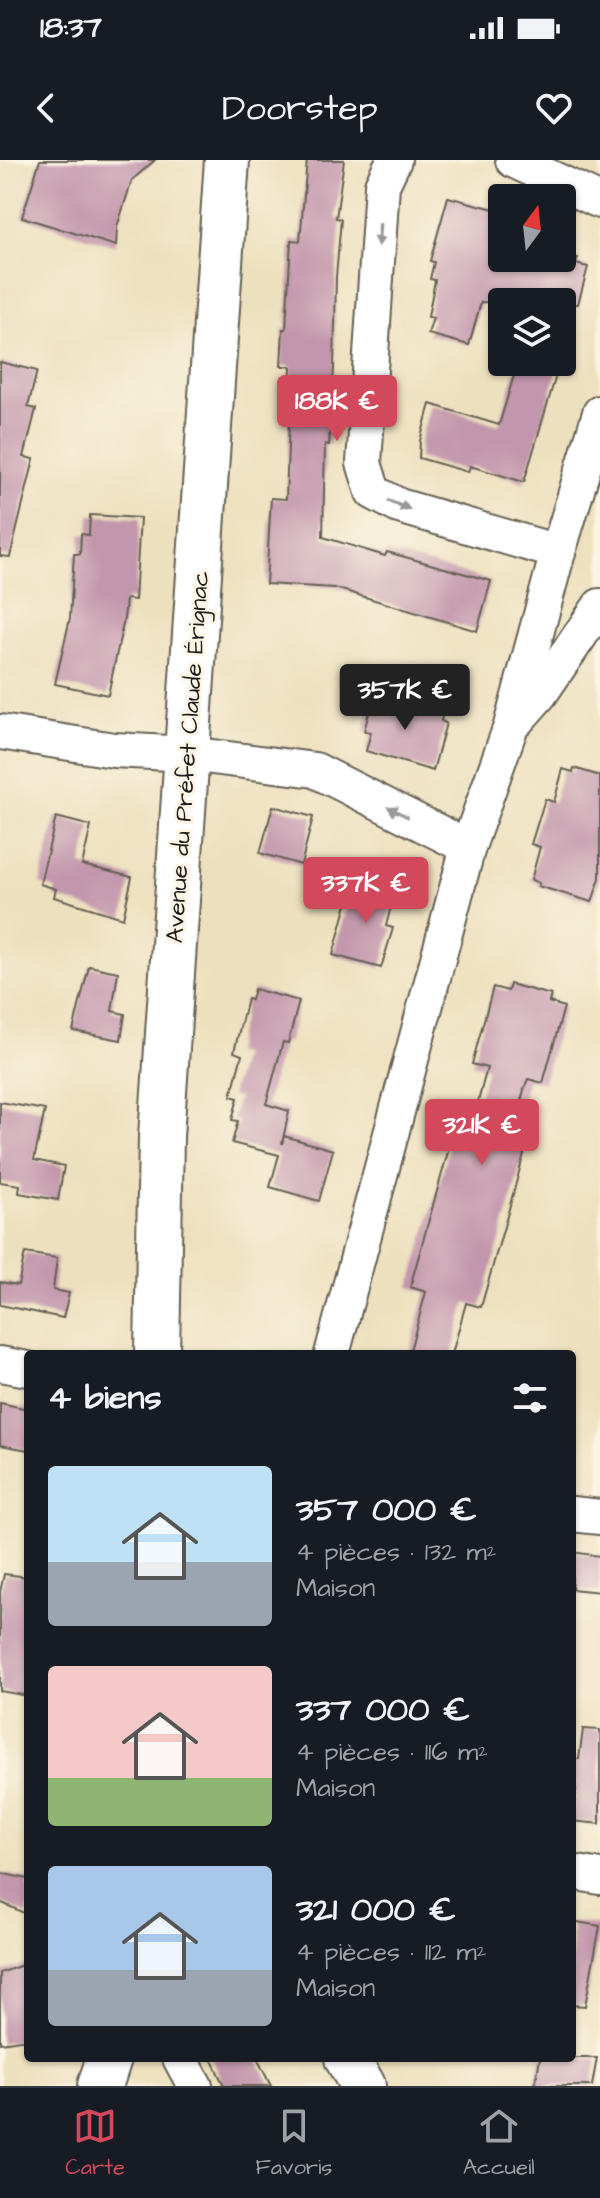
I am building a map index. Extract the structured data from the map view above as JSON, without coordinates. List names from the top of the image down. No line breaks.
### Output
{"streets":{"street":["Avenue du Préfet Claude Érignac"]},"north":"top","page":{"status":"18:37","header":"Doorstep","price":["188K €","357K €","337K €","321K €"],"heading":"4 biens","list":[{"name":"357 000 €","note":"4 pièces · 132 m² · Maison"},{"name":"337 000 €","note":"4 pièces · 116 m² · Maison"},{"name":"321 000 €","note":"4 pièces · 112 m² · Maison"}],"tabs":["Carte","Favoris","Accueil"]}}
